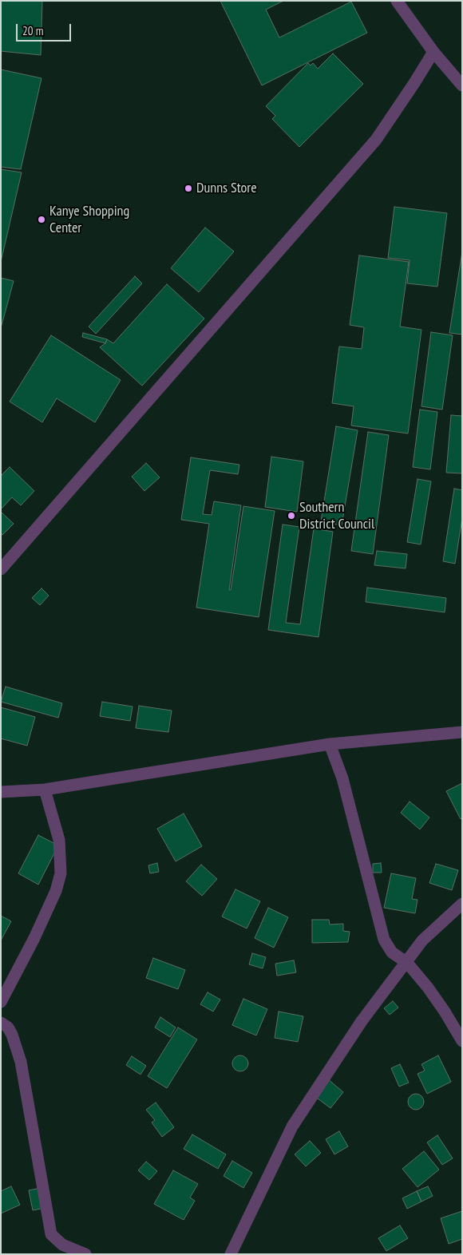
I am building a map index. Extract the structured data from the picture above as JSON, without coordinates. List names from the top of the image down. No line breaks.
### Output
{"places":["Dunns Store","Kanye Shopping Center","Southern District Council"],"scale_bar":"20 m"}
